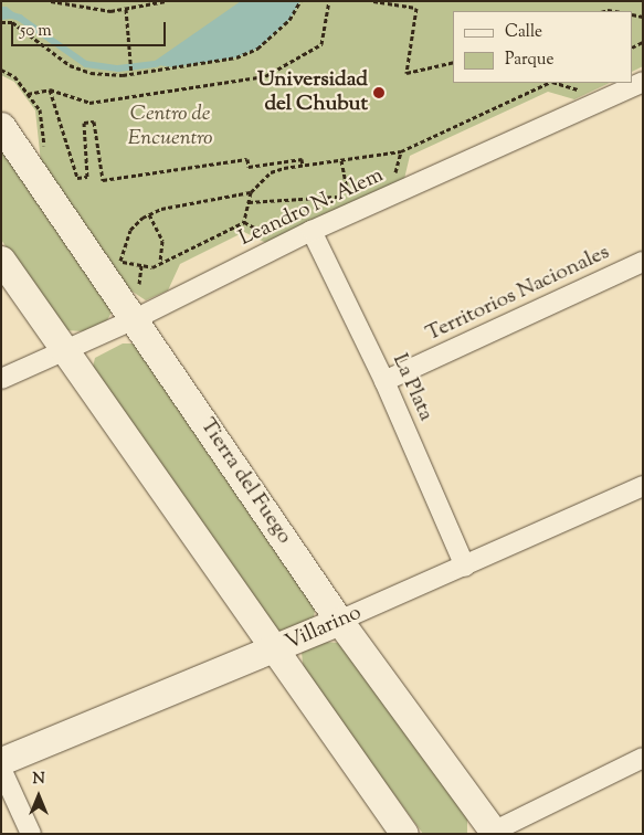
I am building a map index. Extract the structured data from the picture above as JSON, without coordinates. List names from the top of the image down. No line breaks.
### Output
{"streets":{"street":["Leandro N. Alem","Territorios Nacionales","La Plata","Tierra del Fuego","Villarino"]},"crossings":[["Leandro N. Alem","La Plata"],["Leandro N. Alem","Tierra del Fuego"],["Territorios Nacionales","La Plata"],["La Plata","Villarino"],["Tierra del Fuego","Villarino"]],"parks":["Centro de Encuentro"],"places":["Universidad del Chubut"],"legend":["Calle","Parque"],"scale_bar":"50 m","north":"top"}
